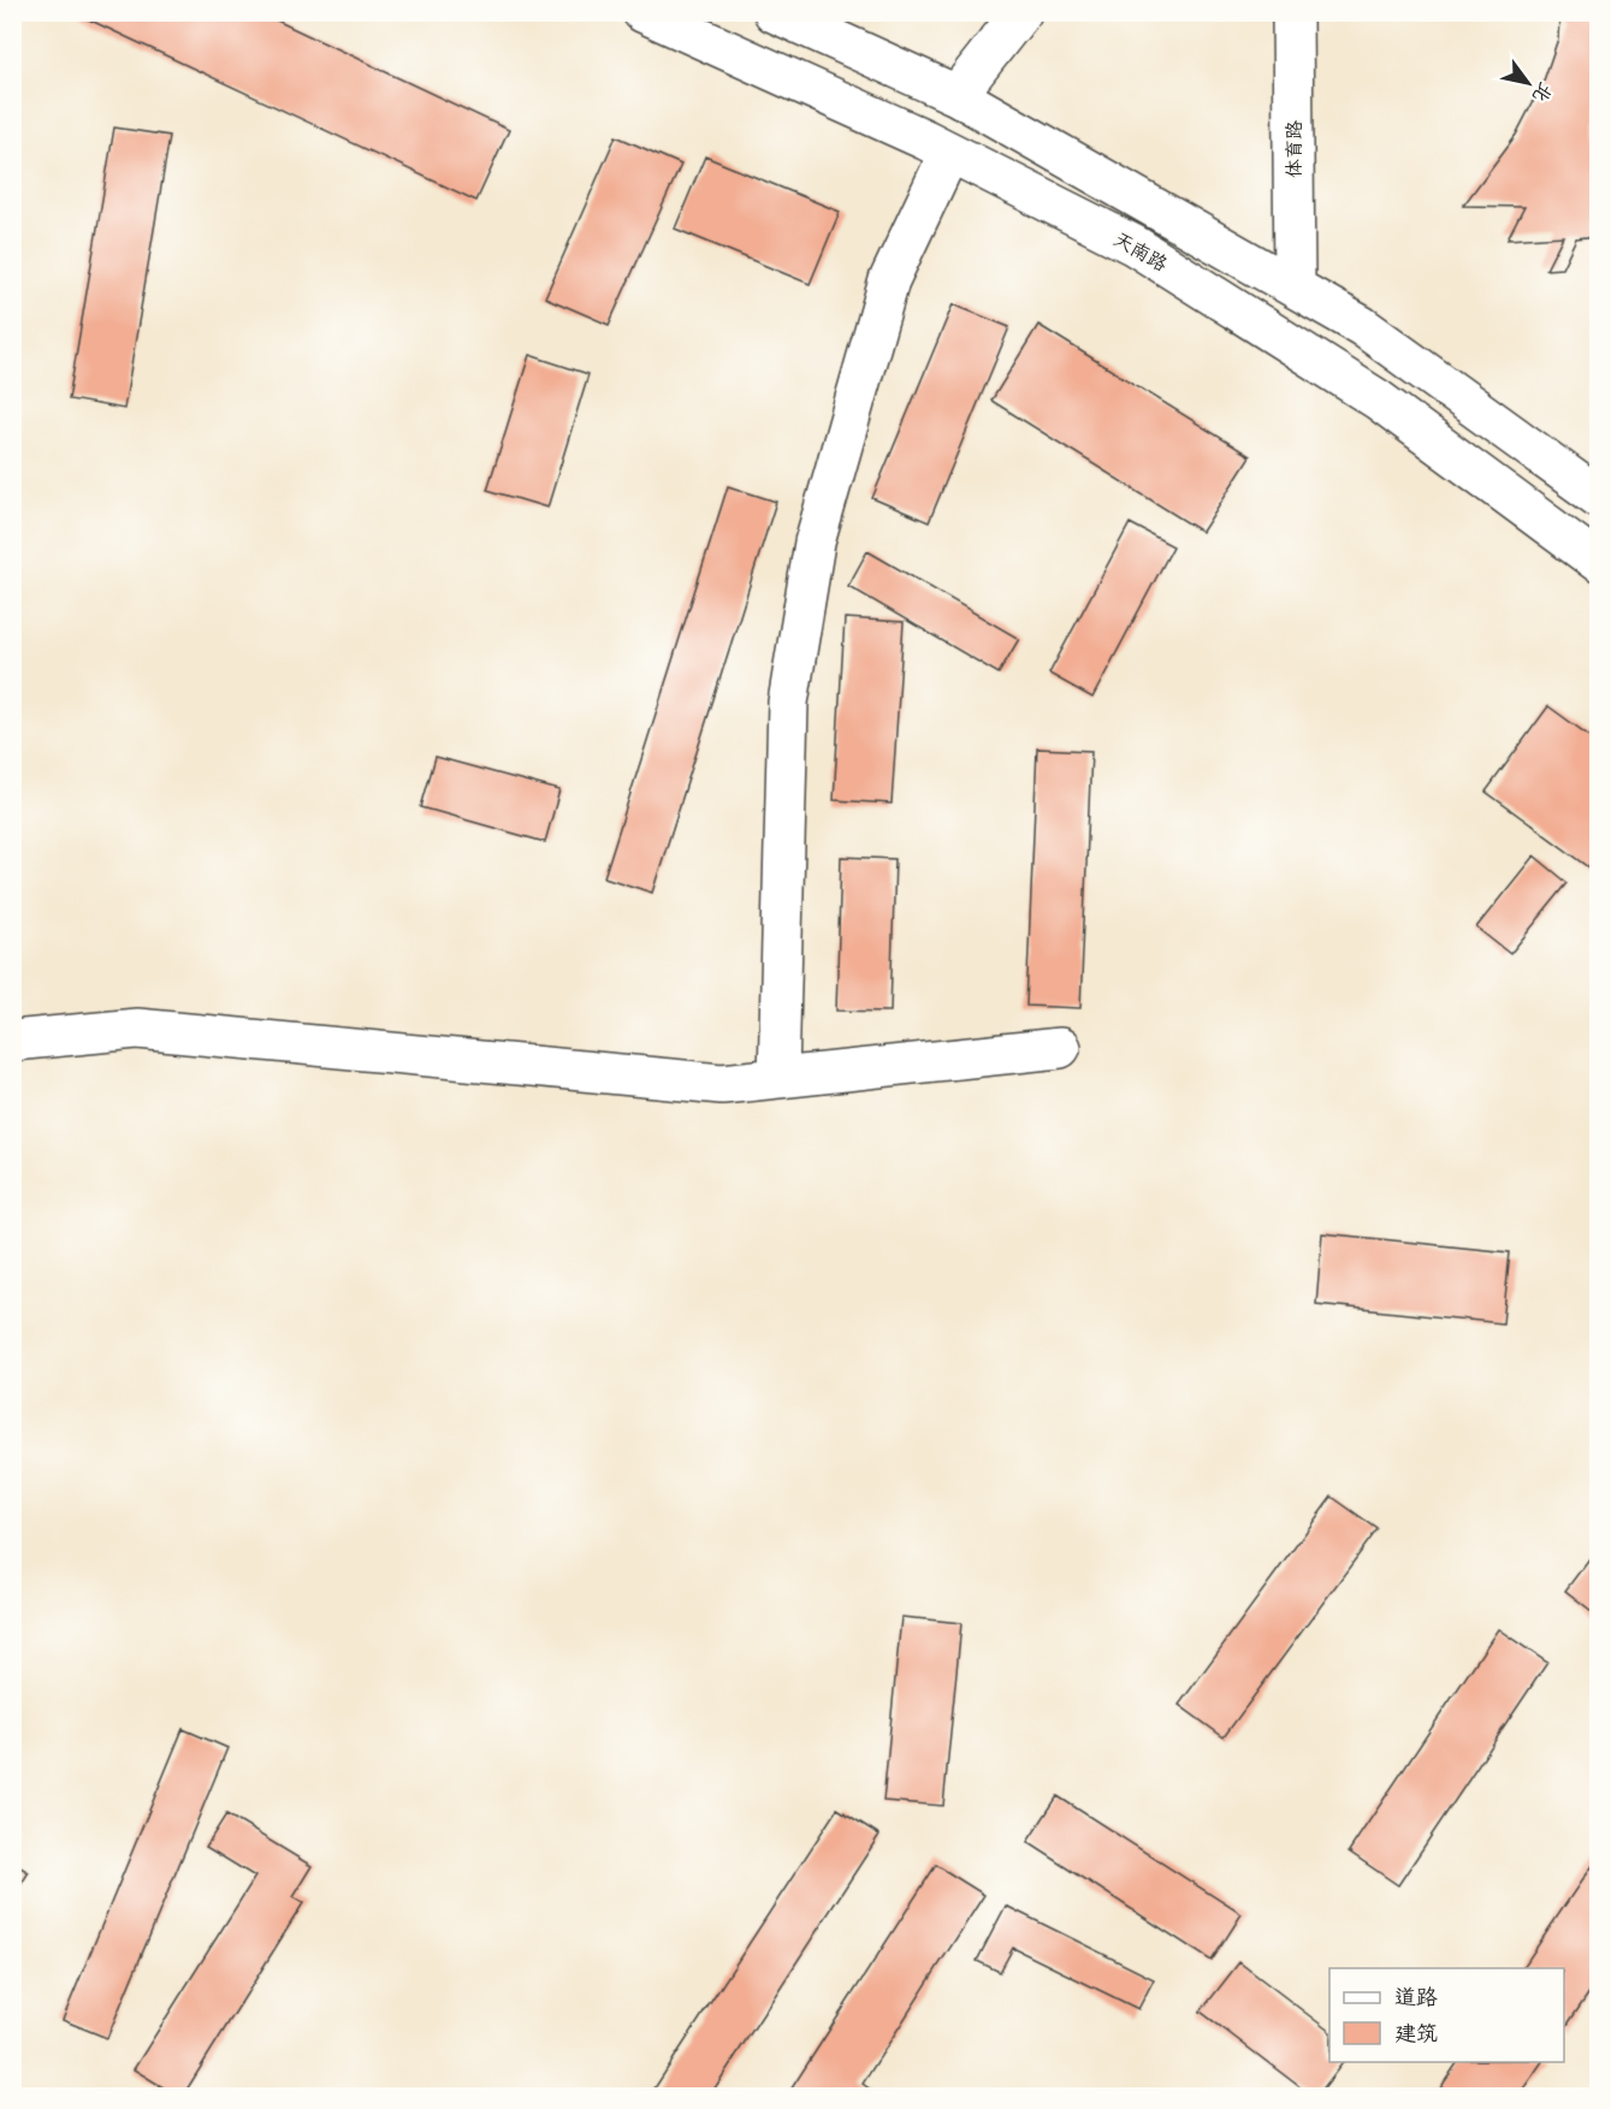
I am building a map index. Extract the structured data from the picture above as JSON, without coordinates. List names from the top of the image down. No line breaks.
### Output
{"streets":{"street":["体育路","天南路"]},"legend":["道路","建筑"],"north":"bottom right"}
